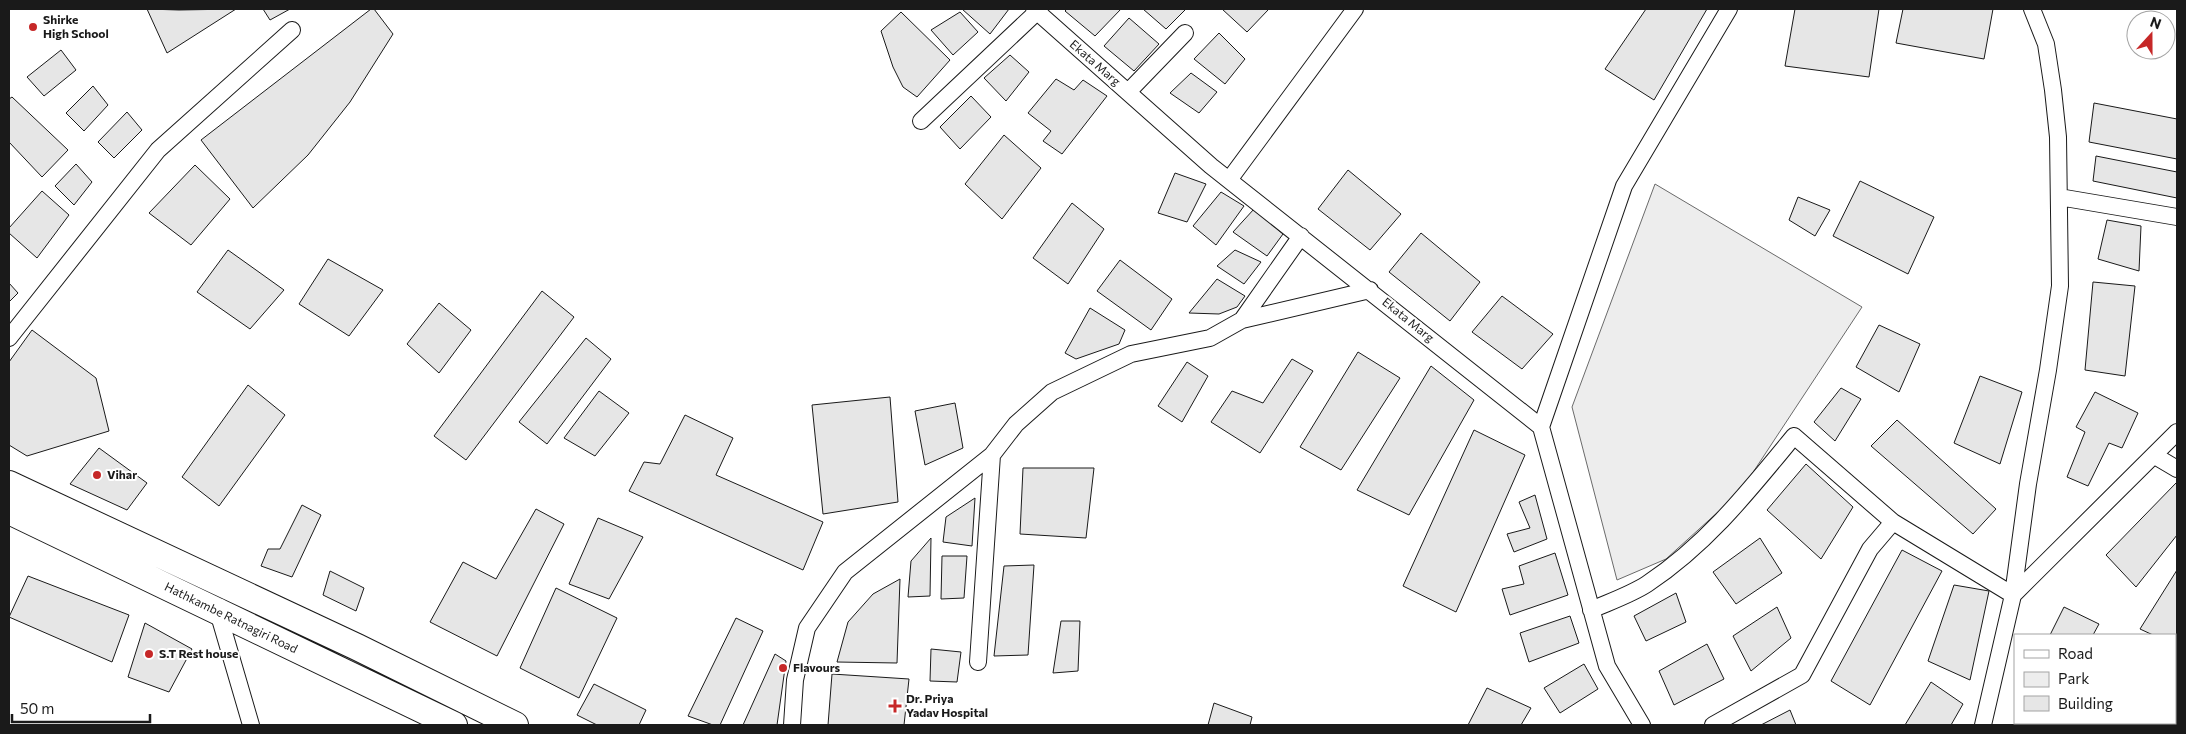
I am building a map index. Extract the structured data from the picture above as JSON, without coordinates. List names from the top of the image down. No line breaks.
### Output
{"streets":{"main road":["Hathkambe Ratnagiri Road"],"street":["Ekata Marg"]},"places":{"other":["Shirke High School","Vihar","S.T Rest house","Flavours"],"health":["Dr. Priya Yadav Hospital"]},"legend":["Road","Park","Building"],"scale_bar":"50 m","north":"top"}
